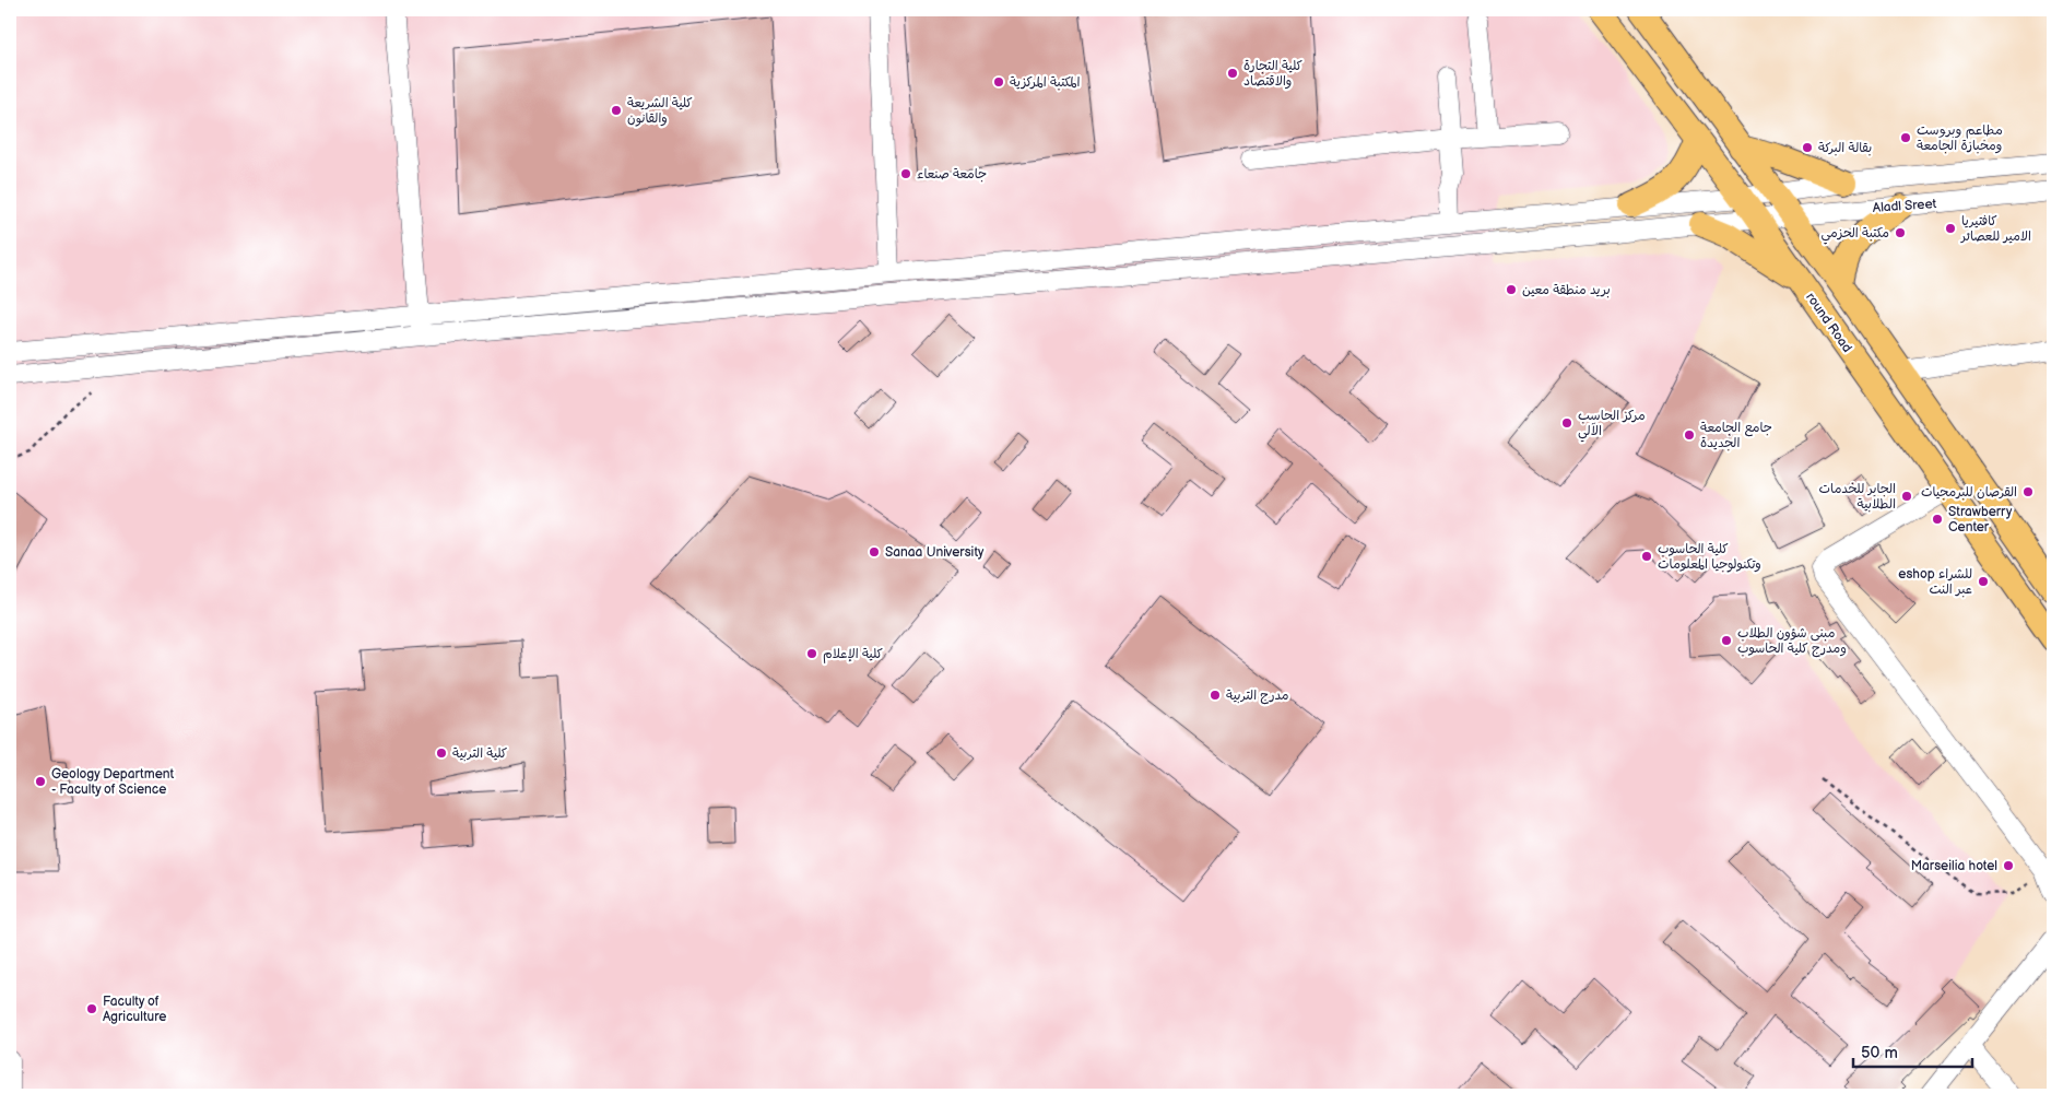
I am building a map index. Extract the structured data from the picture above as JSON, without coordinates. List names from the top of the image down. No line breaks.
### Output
{"streets":{"main road":["round Road"],"street":["Aladl Sreet"]},"crossings":[["Aladl Sreet","round Road"]],"places":["كلية التجارة والاقتصاد","المكتبة المركزية","كلية الشريعة والقانون","مطاعم وبروست ومخبازة الجامعة","بقالة البركة","جامعة صنعاء","كافتيريا الامير للعصائر","مكتبة الحزمي","بريد منطقة معين","مركز الحاسب الآلي","جامع الجامعة الجديدة","القرصان للبرمجيات","الجابر للخدمات الطلابية","Strawberry Center","Sanaa University","كلية الحاسوب وتكنولوجيا المعلومات","eshop للشراء عبر النت","مبنى شؤون الطلاب ومدرج كلية الحاسوب","كلية الإعلام","مدرج التربية","كلية التربية","Geology Department - Faculty of Science","Marseilia hotel","Faculty of Agriculture"],"scale_bar":"50 m"}
